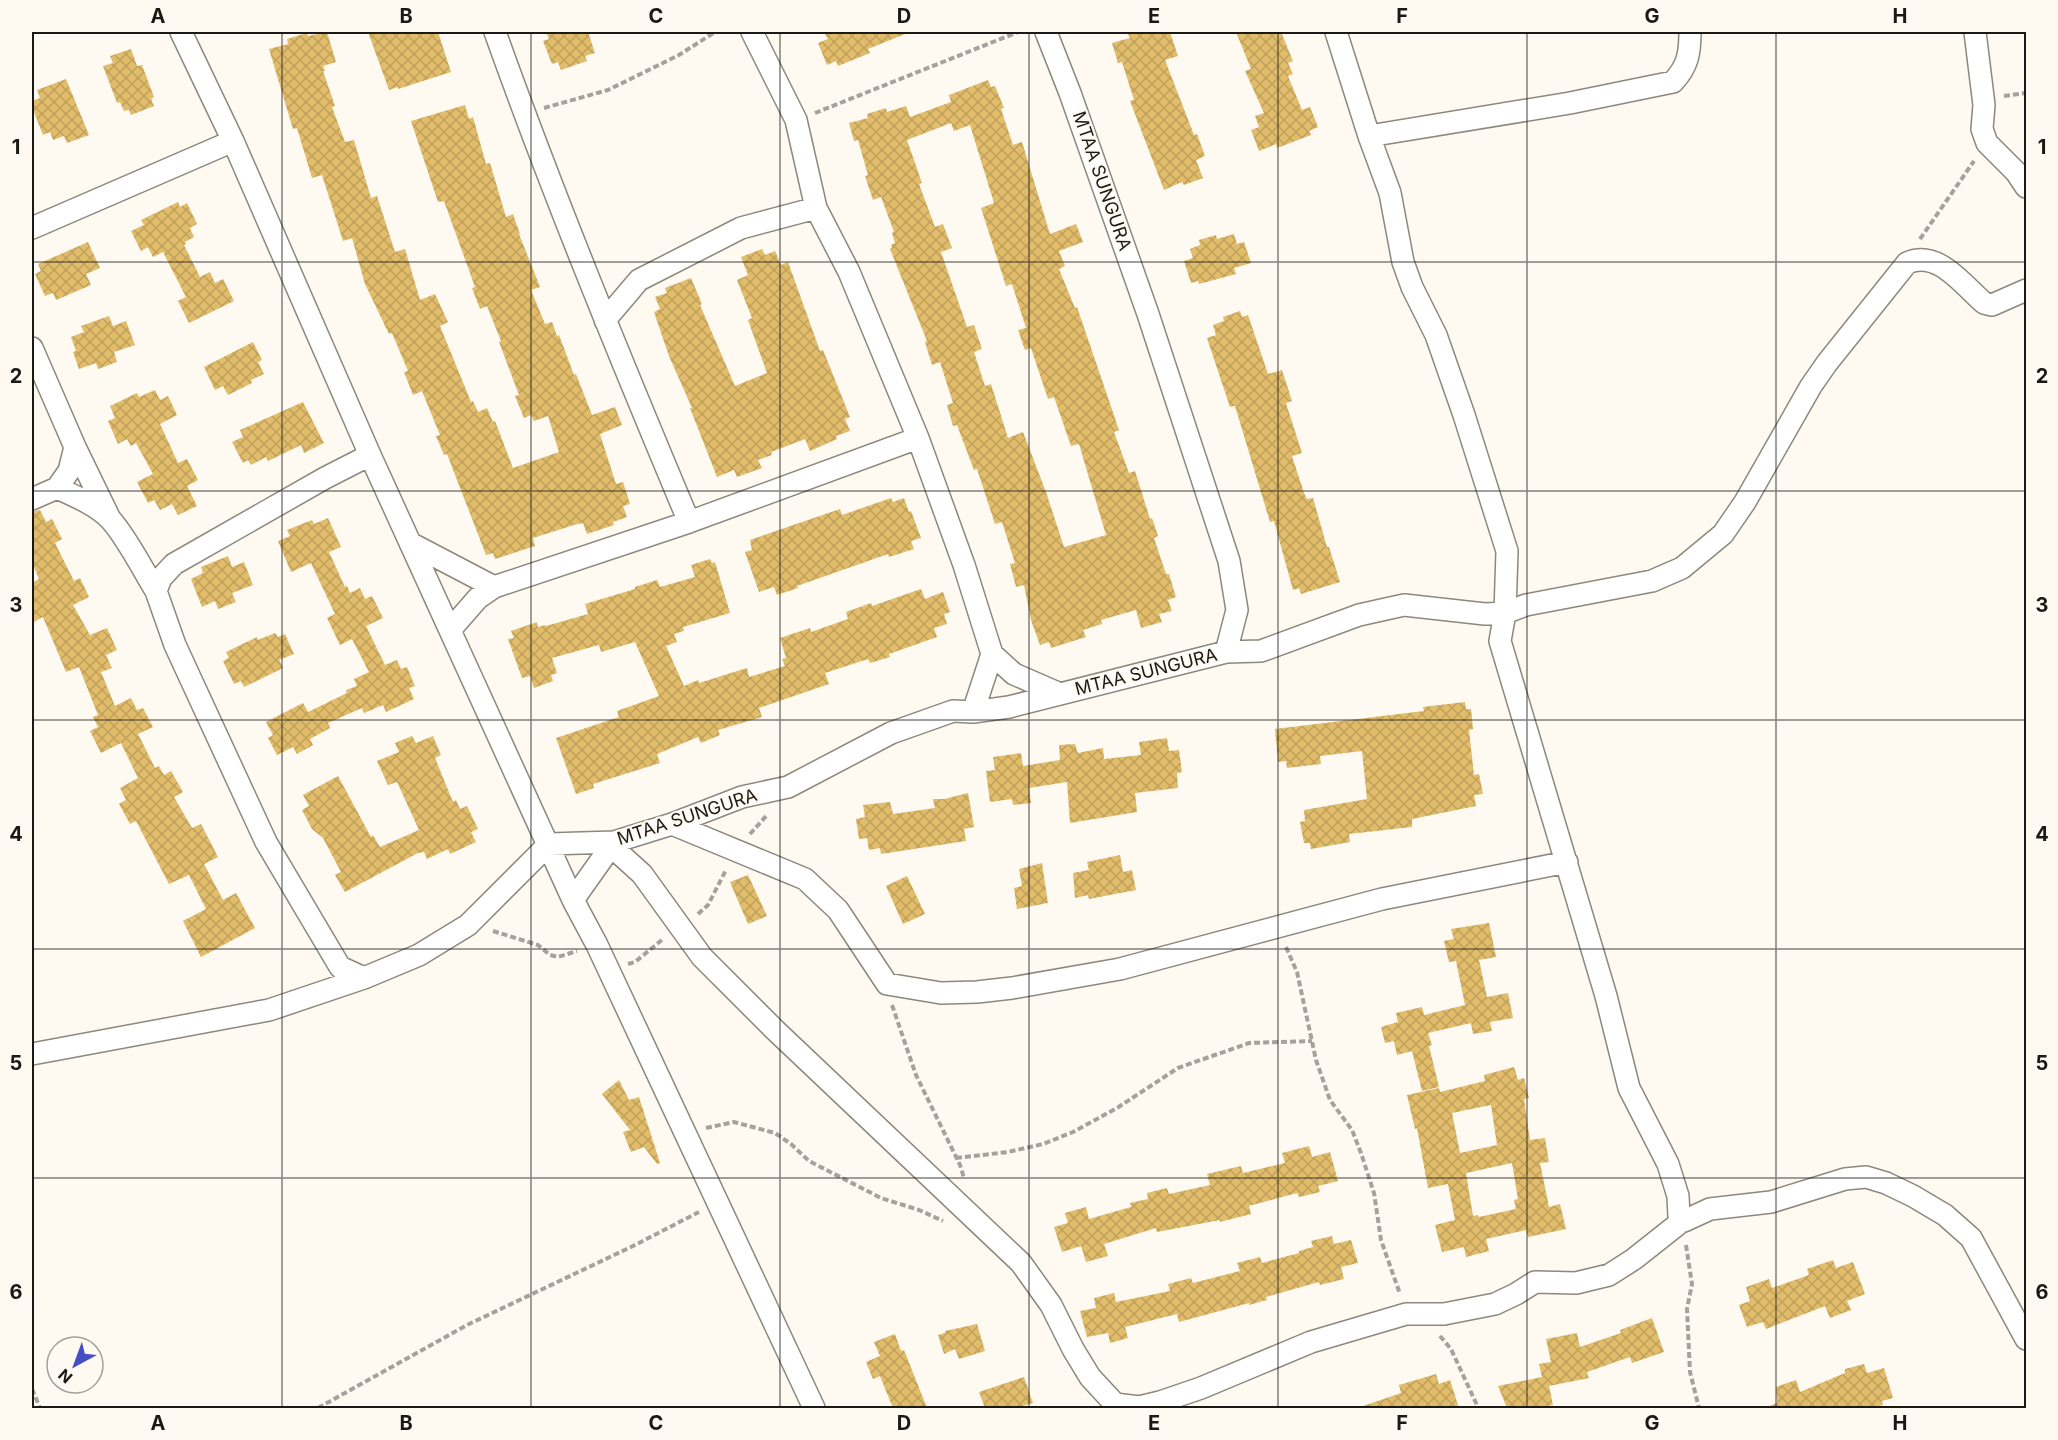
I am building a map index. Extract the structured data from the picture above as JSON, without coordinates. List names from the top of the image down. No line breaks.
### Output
{"streets":{"street":["MTAA SUNGURA"]},"north":"bottom left","grid":{"columns":["A","B","C","D","E","F","G","H"],"rows":["1","2","3","4","5","6"]}}
